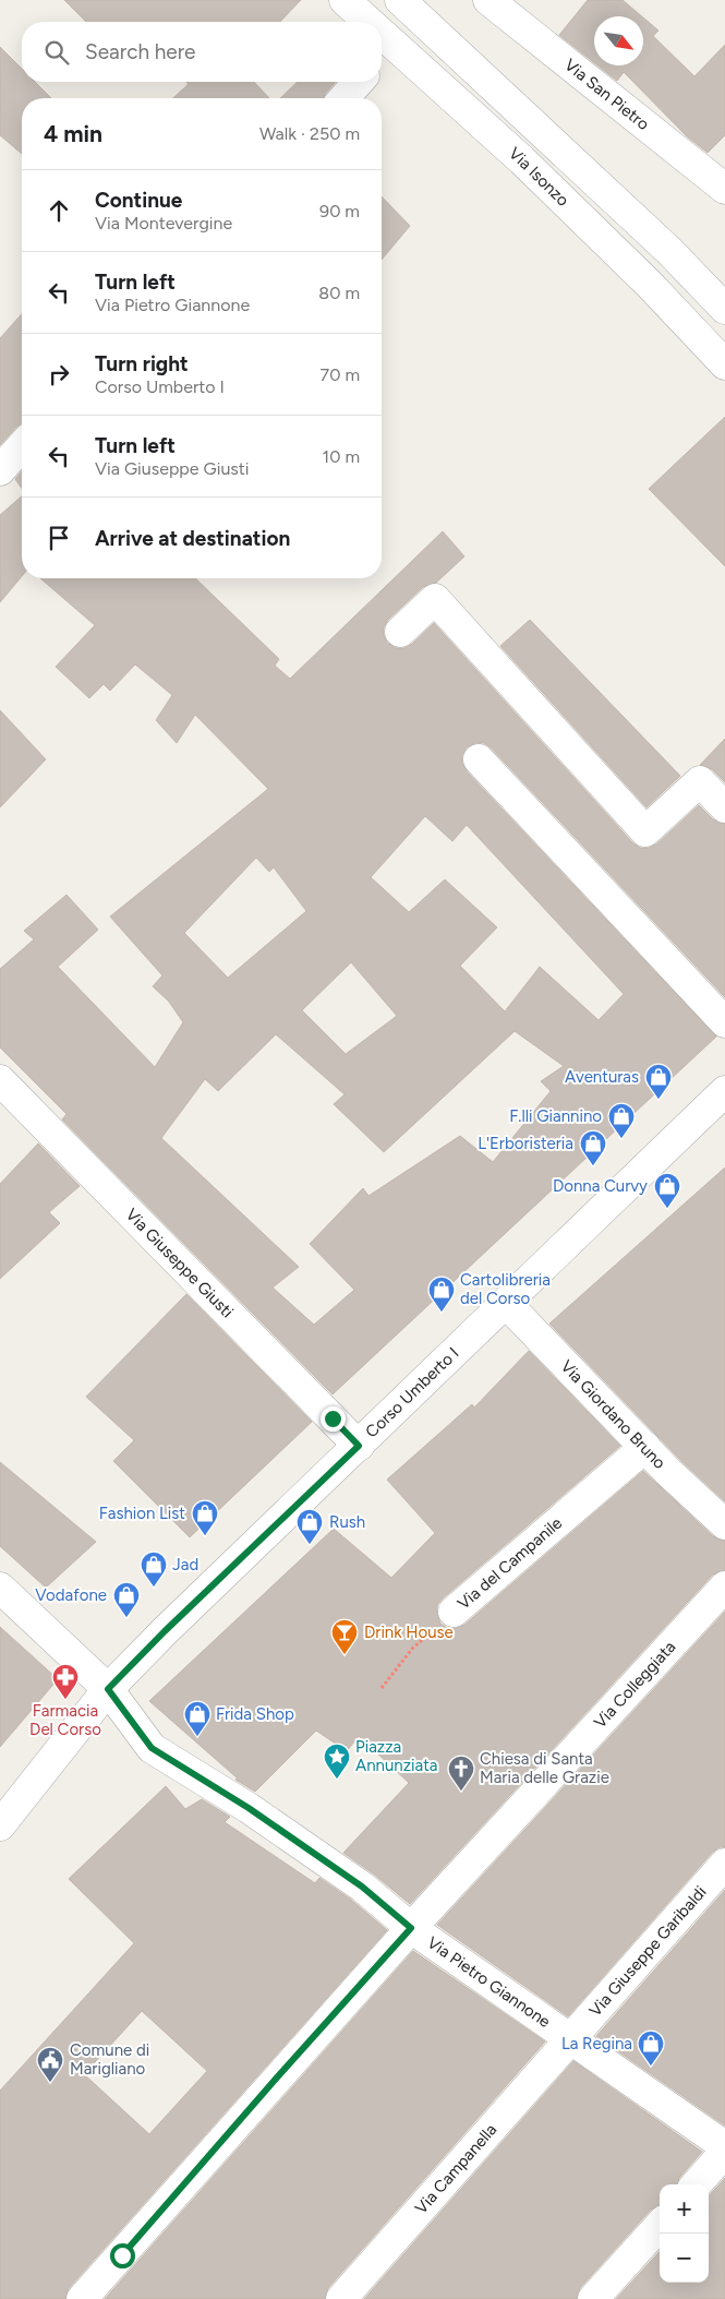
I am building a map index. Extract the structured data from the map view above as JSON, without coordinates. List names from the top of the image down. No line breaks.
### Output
{"streets":{"street":["Via San Pietro","Via Isonzo","Via Giuseppe Giusti","Corso Umberto I","Via Giordano Bruno","Via del Campanile","Via Colleggiata","Via Giuseppe Garibaldi","Via Pietro Giannone","Via Campanella"]},"crossings":[["Via Giuseppe Giusti","Corso Umberto I"],["Corso Umberto I","Via Giordano Bruno"],["Corso Umberto I","Via Pietro Giannone"],["Via Giordano Bruno","Via del Campanile"],["Via Colleggiata","Via Pietro Giannone"],["Via Giuseppe Garibaldi","Via Pietro Giannone"],["Via Giuseppe Garibaldi","Via Campanella"],["Via Pietro Giannone","Via Campanella"]],"places":{"shop":["Aventuras","F.lli Giannino","L'Erboristeria","Donna Curvy","Cartolibreria del Corso","Fashion List","Rush","Jad","Vodafone","Frida Shop","La Regina"],"bar":["Drink House"],"pharmacy":["Farmacia Del Corso"],"place":["Piazza Annunziata"],"church":["Chiesa di Santa Maria delle Grazie"],"public building":["Comune di Marigliano"]},"north":"bottom right","page":{"search":"Search here","heading":["4 min","Walk · 250 m"],"list":[["Continue","Via Montevergine","90 m"],["Turn left","Via Pietro Giannone","80 m"],["Turn right","Corso Umberto I","70 m"],["Turn left","Via Giuseppe Giusti","10 m"],"Arrive at destination"],"map_buttons":["+","−"]}}
